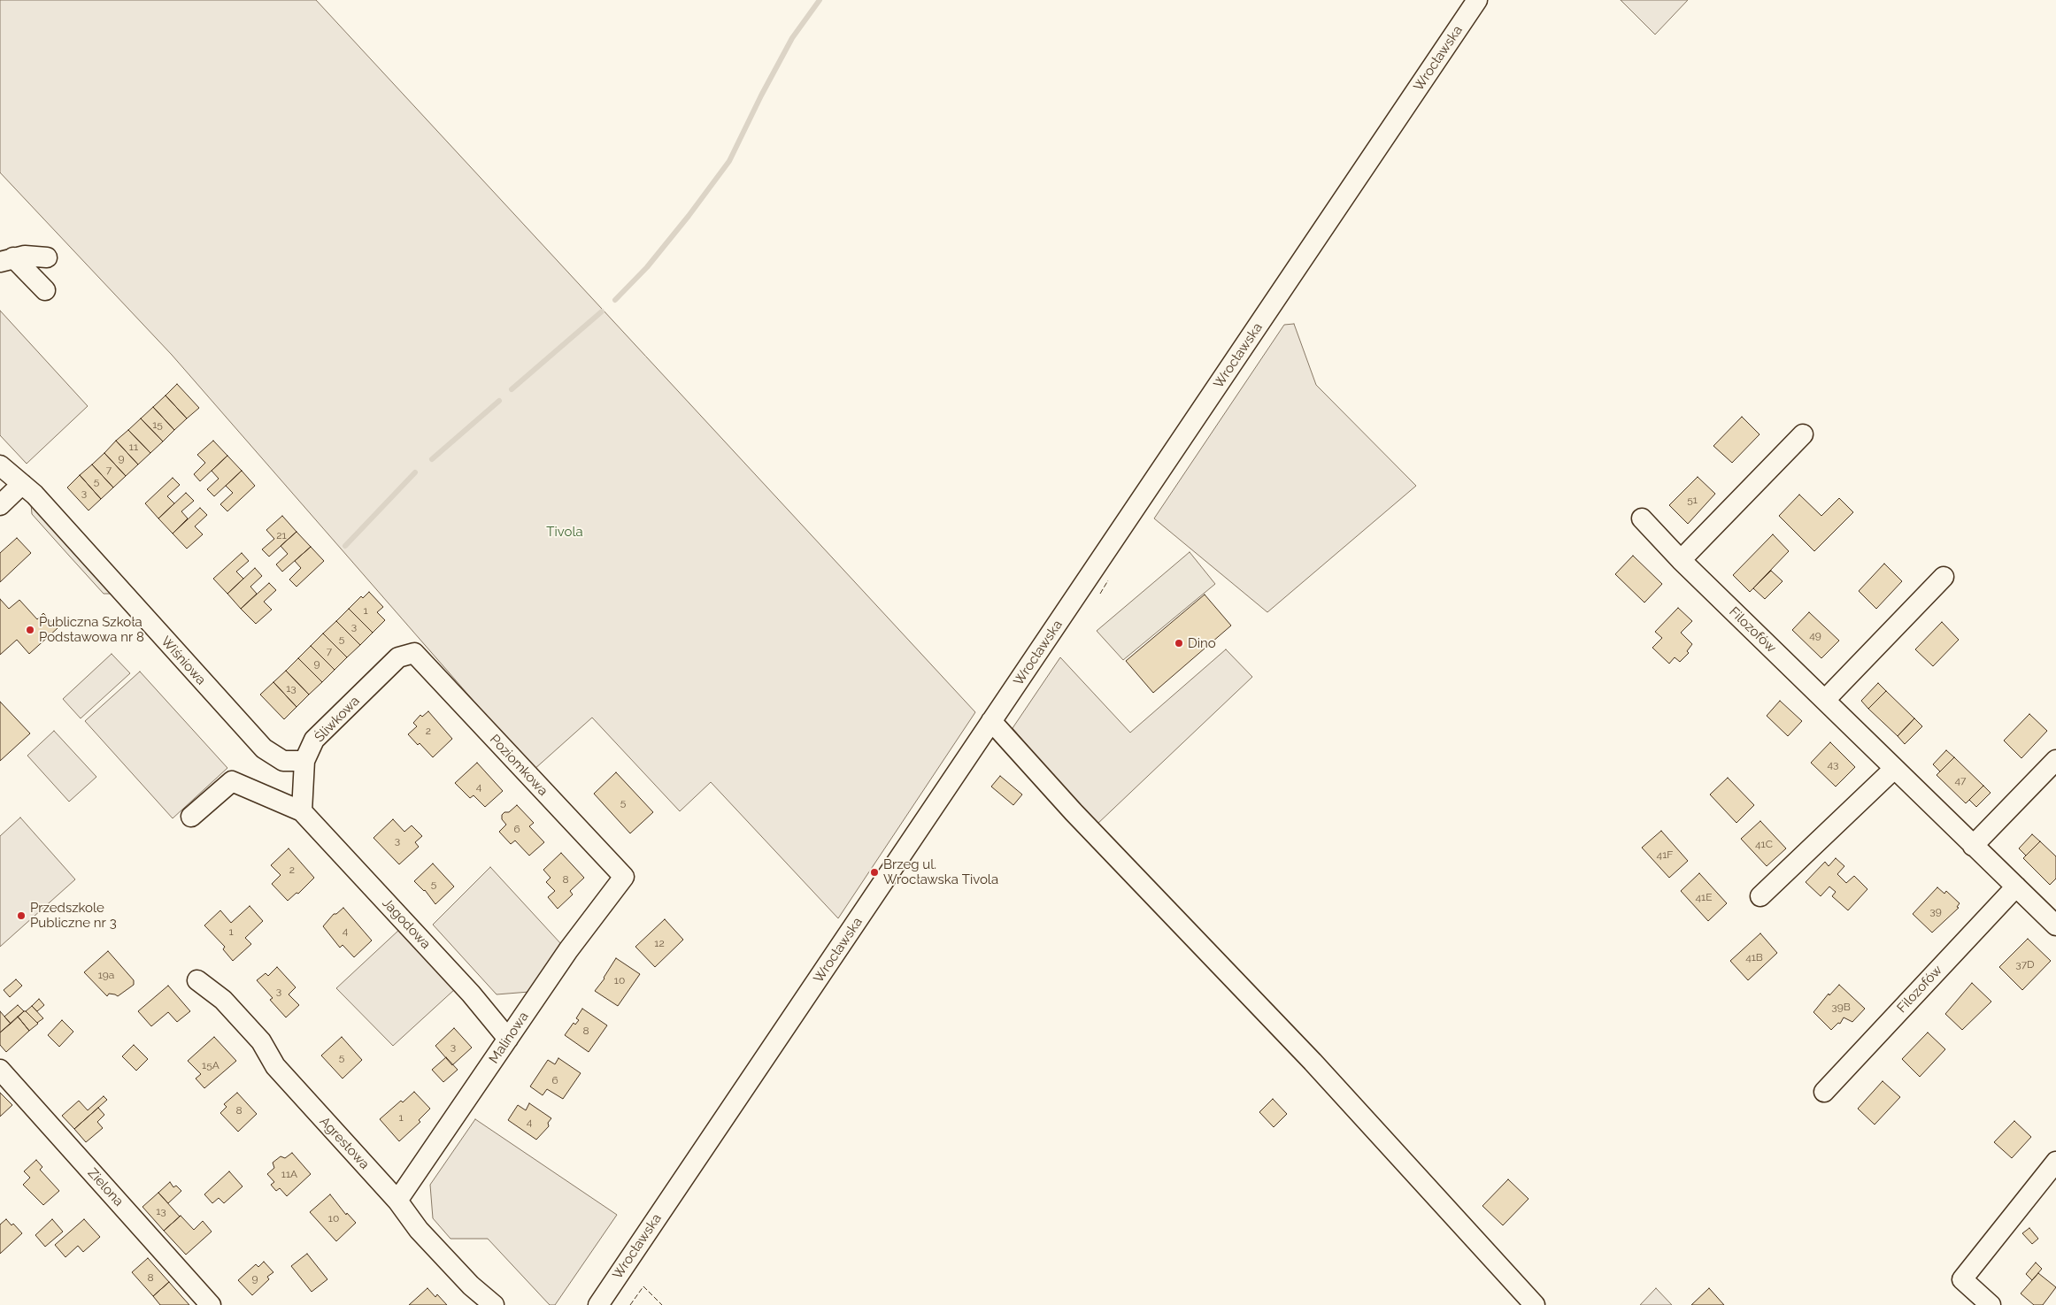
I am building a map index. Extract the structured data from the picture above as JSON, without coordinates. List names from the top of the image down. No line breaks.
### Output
{"streets":{"street":["Wrocławska","Filozofów","Wiśniowa","Śliwkowa","Poziomkowa","Jagodowa","Malinowa","Agrestowa","Zielona"]},"crossings":[["Wiśniowa","Śliwkowa"],["Śliwkowa","Poziomkowa"],["Śliwkowa","Jagodowa"],["Poziomkowa","Malinowa"],["Jagodowa","Malinowa"],["Malinowa","Agrestowa"]],"parks":["Tivola"],"places":["Publiczna Szkoła Podstawowa nr 8","Dino","Brzeg ul. Wrocławska Tivola","Przedszkole Publiczne nr 3"],"house_numbers":["15","11","9","7","5","3","51","21","1","3","49","5","7","9","13","2","43","47","4","5","6","3","41C","41F","2","8","5","41E","39","4","1","12","41B","37D","19a","10","3","39B","8","3","5","15A","6","8","1","4","11A","13","10","8","9"]}
